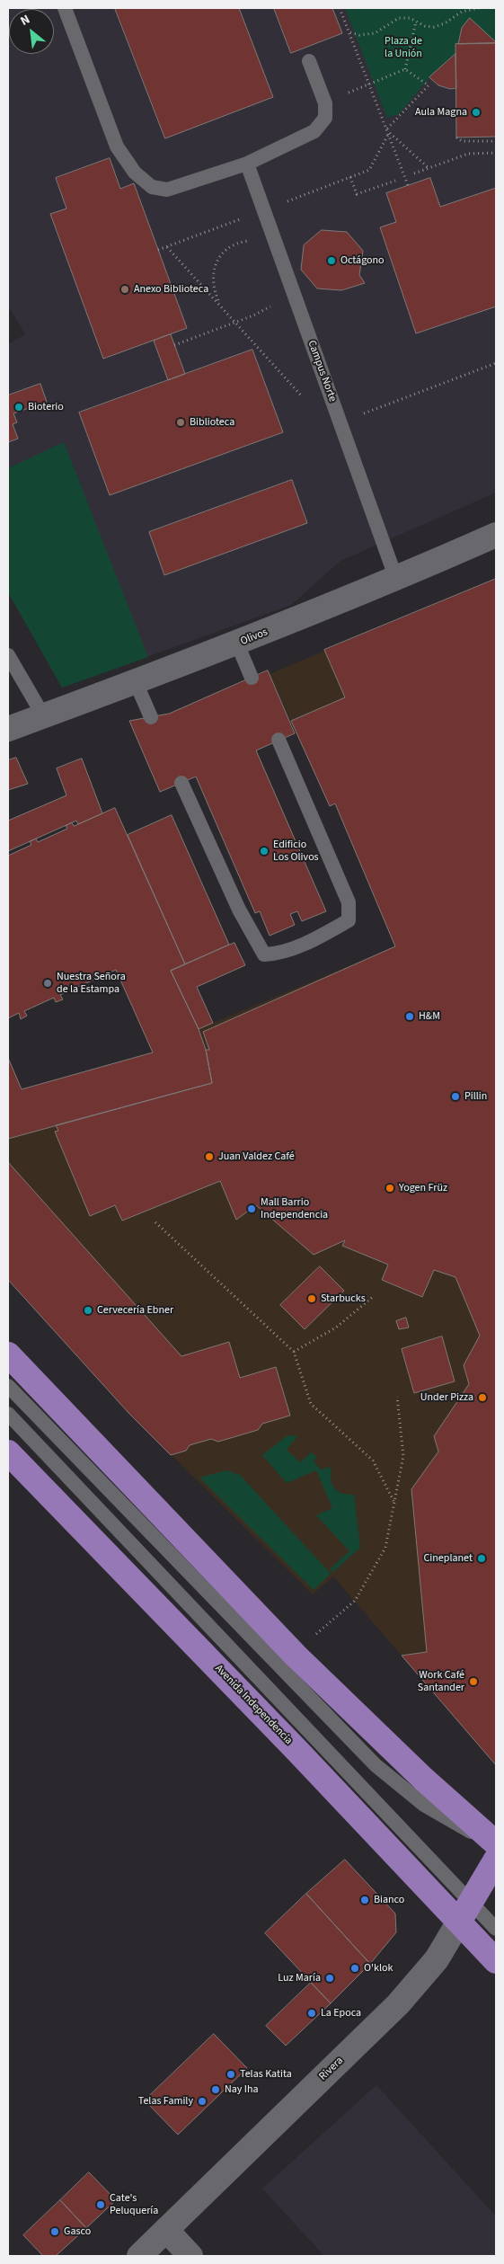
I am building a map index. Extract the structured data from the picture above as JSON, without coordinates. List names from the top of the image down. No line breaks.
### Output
{"streets":{"main road":["Avenida Independencia","Rivera"],"street":["Olivos"],"lane":["Campus Norte"]},"crossings":[["Campus Norte","Olivos"],["Avenida Independencia","Rivera"]],"parks":["Plaza de la Unión"],"places":["Aula Magna","Octágono","Anexo Biblioteca","Bioterio","Biblioteca","Edificio Los Olivos","Nuestra Señora de la Estampa","H&M","Pillin","Juan Valdez Café","Yogen Früz","Mall Barrio Independencia","Starbucks","Cervecería Ebner","Under Pizza","Cineplanet","Work Café Santander","Bianco","O'klok","Luz María","La Epoca","Telas Katita","Nay Iha","Telas Family","Cate's Peluquería","Gasco"],"north":"top left"}
